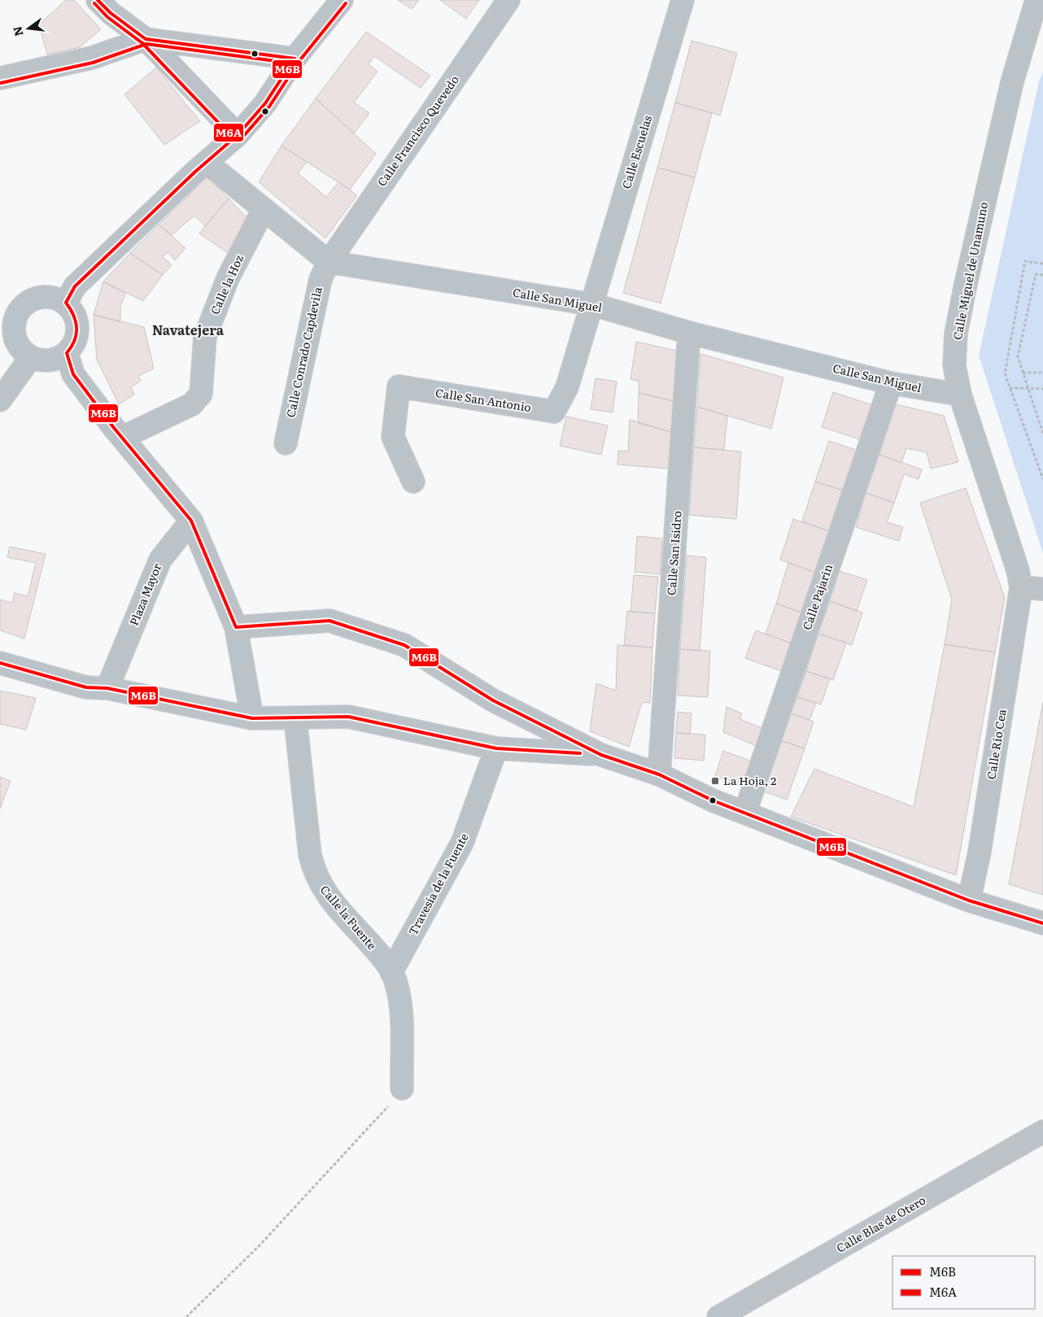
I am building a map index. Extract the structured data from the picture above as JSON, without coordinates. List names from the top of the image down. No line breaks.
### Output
{"streets":{"street":["Calle Francisco Quevedo","Calle Escuelas","Calle Miguel de Unamuno","Calle la Hoz","Calle San Miguel","Calle Conrado Capdevila","Calle San Antonio","Calle San Isidro","Plaza Mayor","Calle Pajarín","Calle Río Cea","Travesía de la Fuente","Calle la Fuente","Calle Blas de Otero"]},"crossings":[["Calle Francisco Quevedo","Calle San Miguel"],["Calle Francisco Quevedo","Calle Conrado Capdevila"],["Calle Escuelas","Calle San Miguel"],["Calle Escuelas","Calle San Antonio"],["Calle Miguel de Unamuno","Calle San Miguel"],["Calle Miguel de Unamuno","Calle Río Cea"],["Calle la Hoz","Calle San Miguel"],["Calle San Miguel","Calle Conrado Capdevila"],["Calle San Miguel","Calle San Antonio"],["Calle San Miguel","Calle San Isidro"],["Calle San Miguel","Calle Pajarín"],["Travesía de la Fuente","Calle la Fuente"]],"districts":["Navatejera"],"places":{"transit":["La Hoja, 2"]},"lines":["transit line M6B","transit line M6A"],"legend":["M6B","M6A"],"north":"left"}
